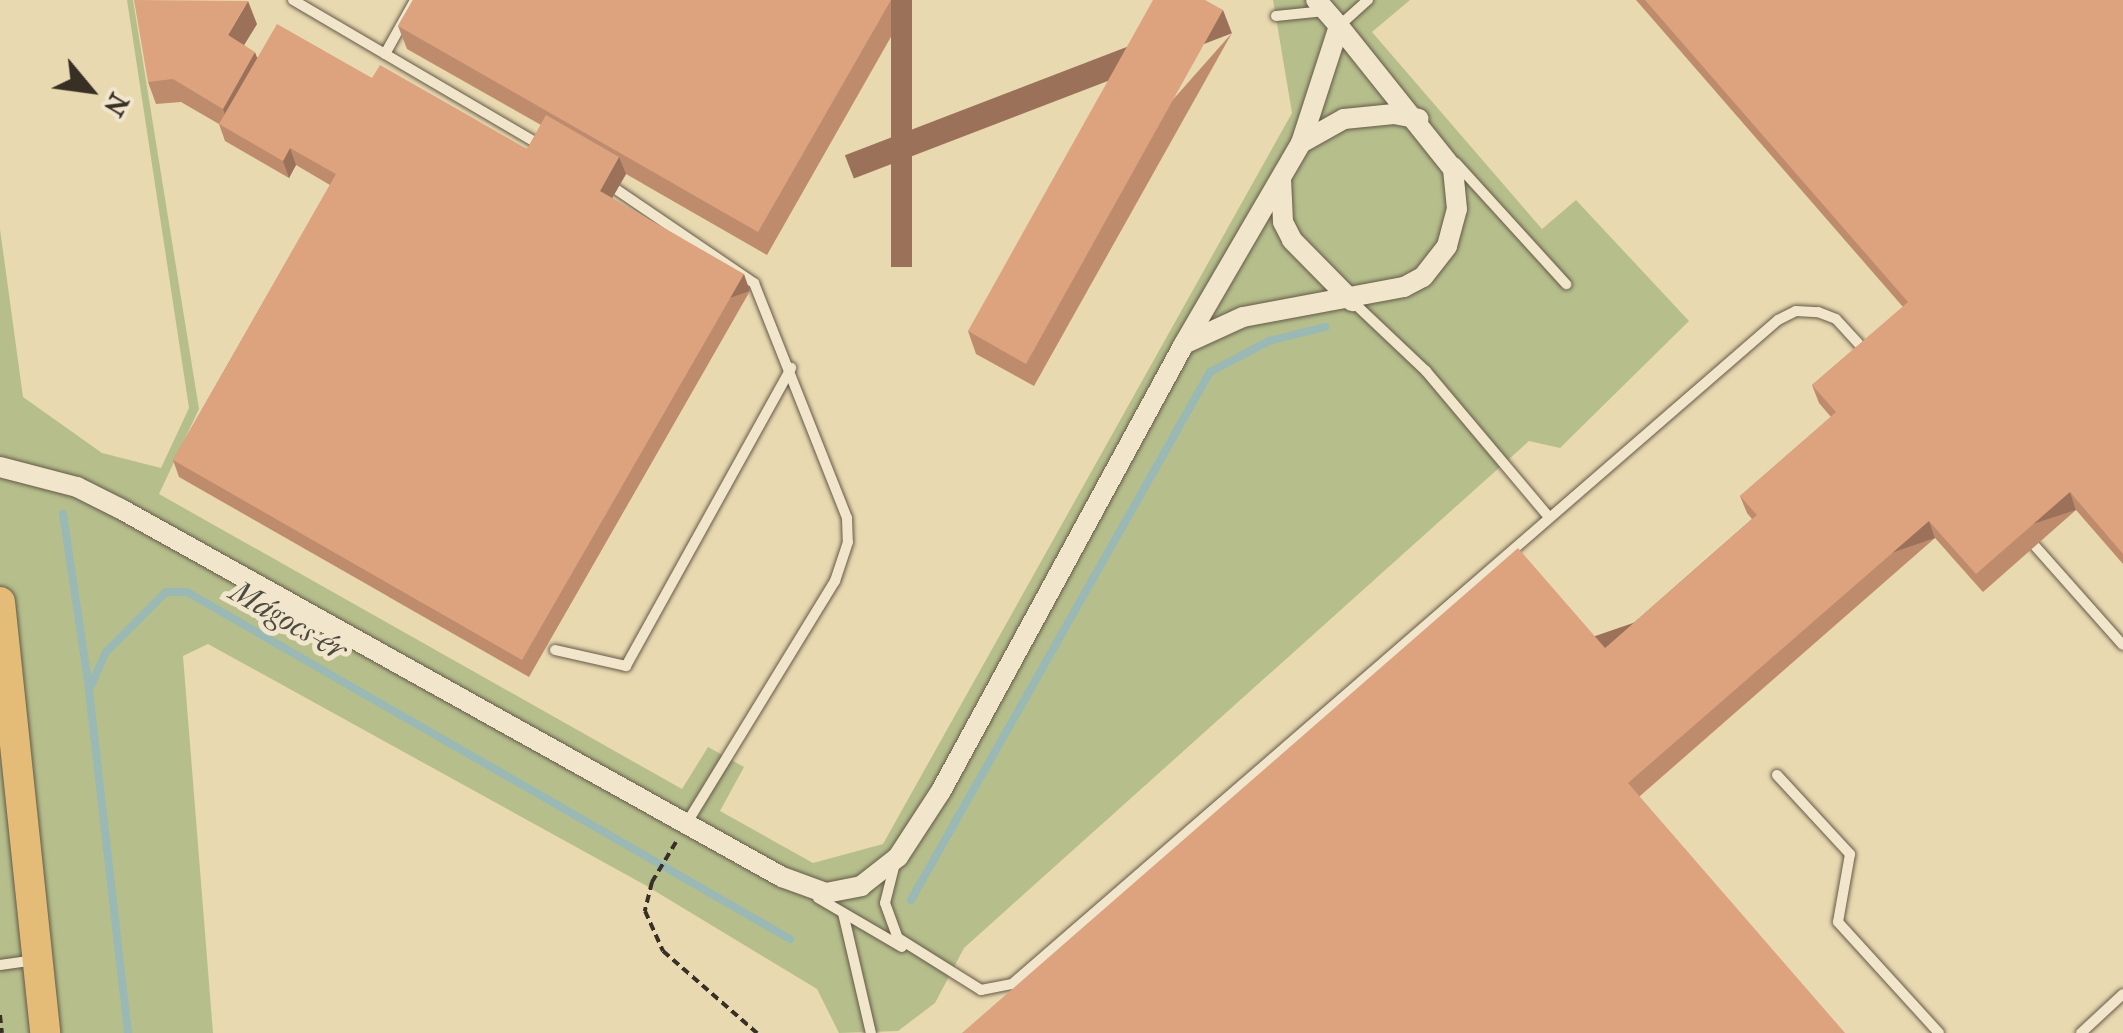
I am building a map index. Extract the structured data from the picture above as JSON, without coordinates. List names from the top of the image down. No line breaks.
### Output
{"water":["Mágocs-ér"],"north":"bottom right"}
